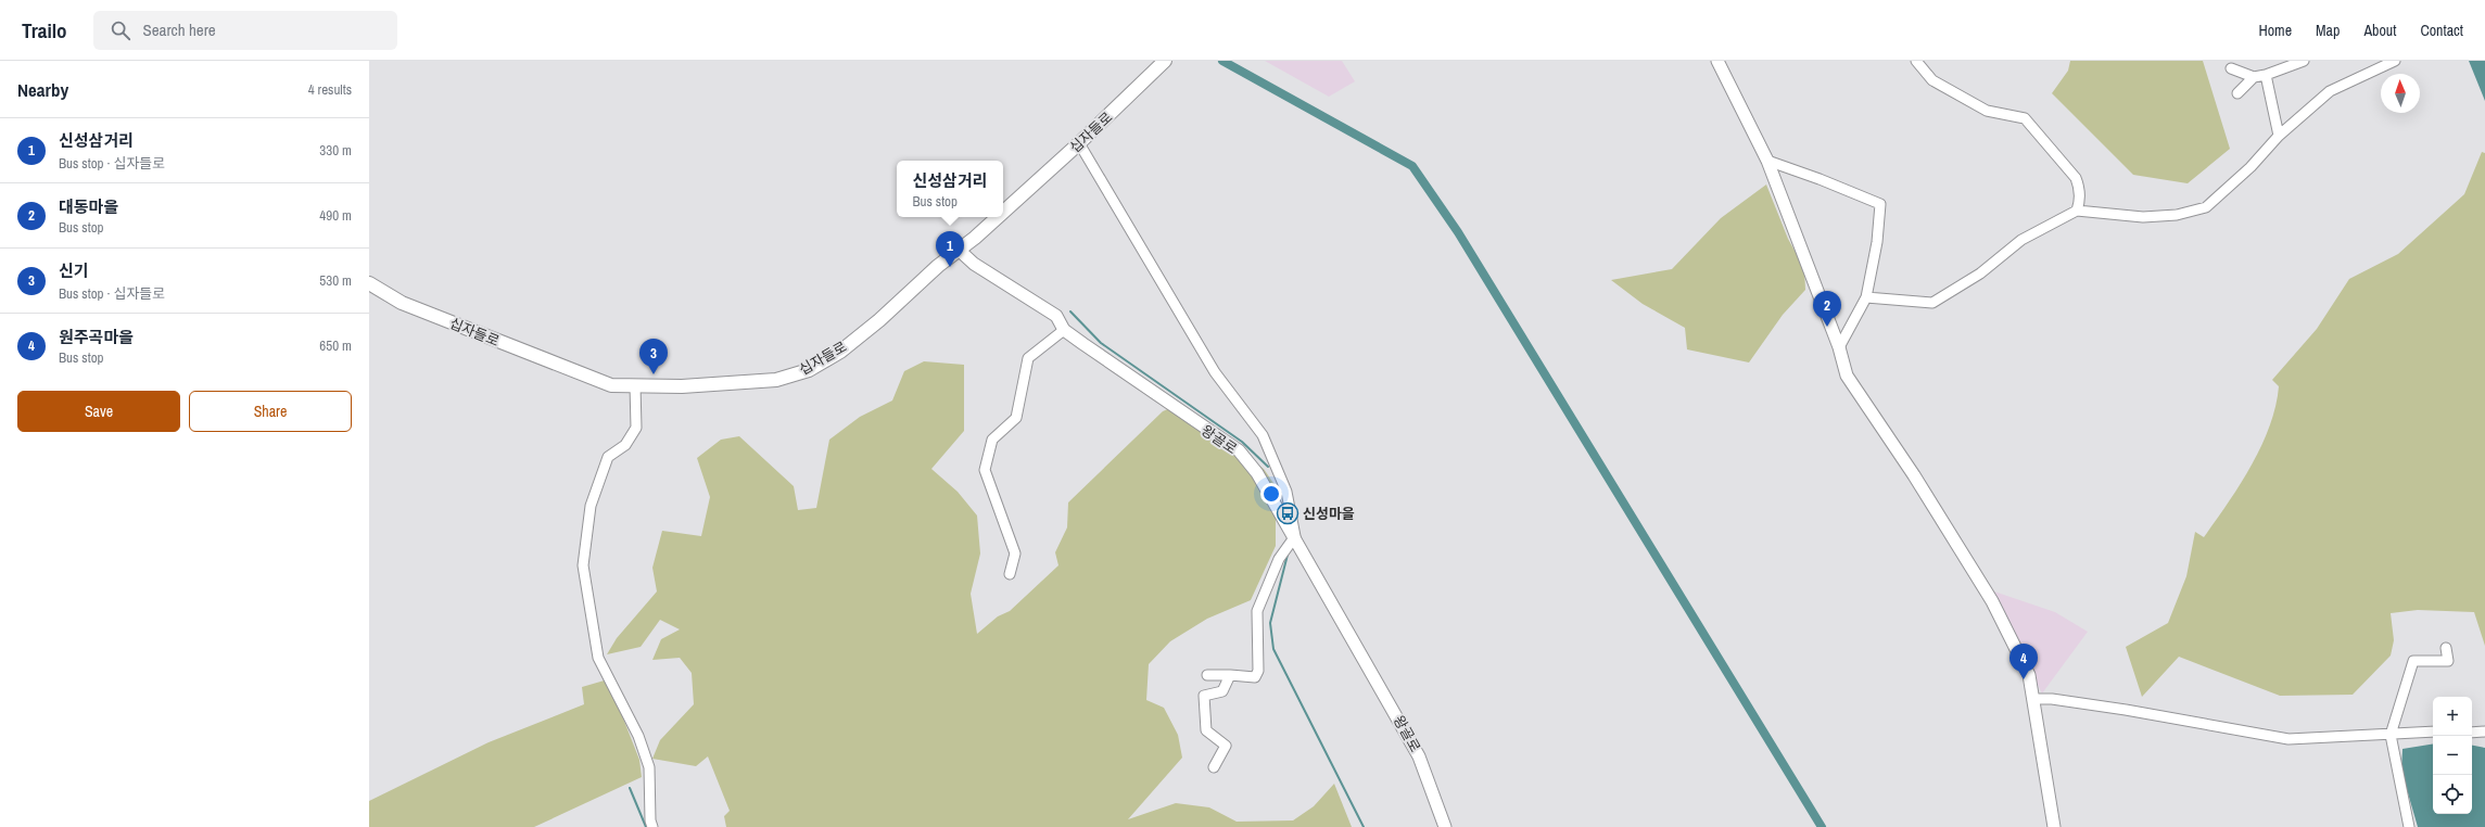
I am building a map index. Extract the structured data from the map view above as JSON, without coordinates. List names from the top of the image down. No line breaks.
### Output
{"streets":{"main road":["십자들로"],"street":["왕골로"]},"crossings":[["십자들로","왕골로"]],"places":{"bus stop":["신성마을"]},"north":"top","page":{"header":"Trailo","search":"Search here","nav":["Home","Map","About","Contact"],"heading":["Nearby","4 results"],"list":[{"mark":"1","name":"신성삼거리","note":"Bus stop · 십자들로","value":"330 m"},{"mark":"2","name":"대동마을","note":"Bus stop","value":"490 m"},{"mark":"3","name":"신기","note":"Bus stop · 십자들로","value":"530 m"},{"mark":"4","name":"원주곡마을","note":"Bus stop","value":"650 m"}],"popup":["신성삼거리","Bus stop"],"pins":["1","2","3","4"],"buttons":["Save","Share"],"map_buttons":["+","−"]}}
